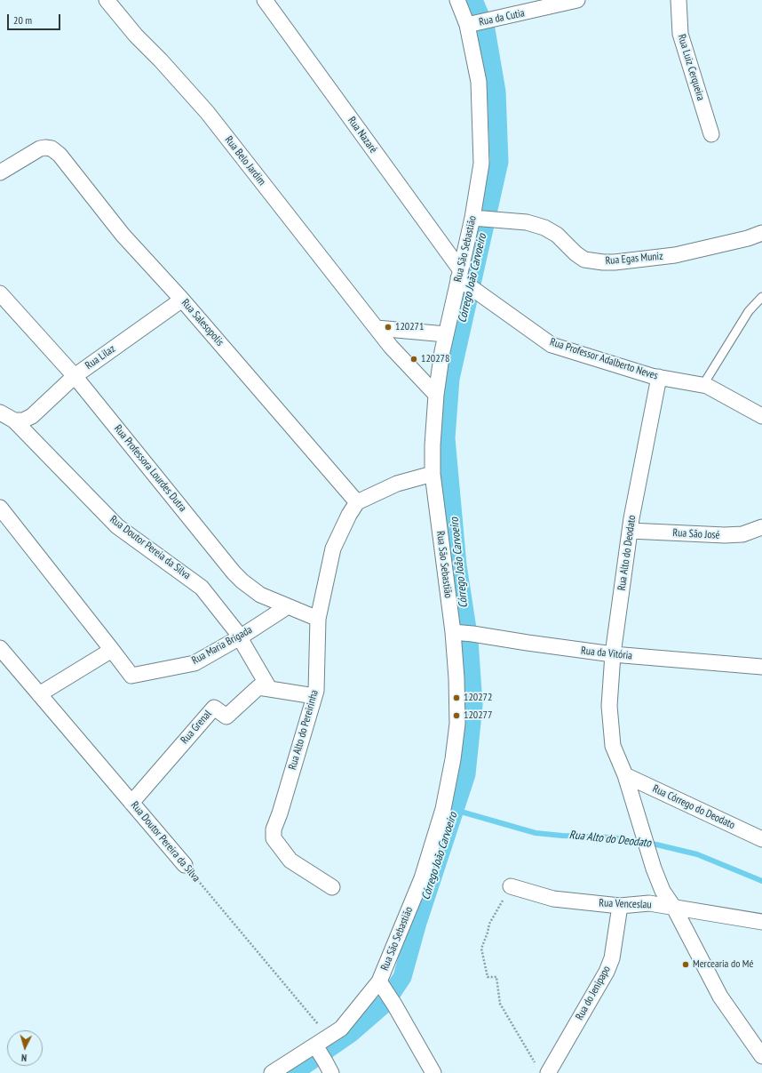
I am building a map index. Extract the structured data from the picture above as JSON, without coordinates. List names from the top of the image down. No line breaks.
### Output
{"streets":{"street":["Rua da Cutia","Rua Luiz Cerqueira","Rua Nazaré","Rua Belo Jardim","Rua São Sebastião","Rua Egas Muniz","Rua Salesopolis","Rua Lilaz","Rua Professor Adalberto Neves","Rua Professora Lourdes Dutra","Rua São José","Rua Doutor Pereia da Silva","Rua Alto do Deodato","Rua Maria Brigada","Rua da Vitória","Rua Grenal","Rua Alto do Pereirinha","Rua Córrego do Deodato","Rua Doutor Pereira da Silva","Rua Venceslau","Rua do Jenipapo"]},"crossings":[["Rua da Cutia","Rua São Sebastião"],["Rua Nazaré","Rua São Sebastião"],["Rua Nazaré","Rua Professor Adalberto Neves"],["Rua Belo Jardim","Rua São Sebastião"],["Rua São Sebastião","Rua Egas Muniz"],["Rua São Sebastião","Rua Professor Adalberto Neves"],["Rua São Sebastião","Rua da Vitória"],["Rua São Sebastião","Rua Doutor Pereira da Silva"],["Rua Salesopolis","Rua Lilaz"],["Rua Salesopolis","Rua Alto do Pereirinha"],["Rua Lilaz","Rua Professora Lourdes Dutra"],["Rua Lilaz","Rua Doutor Pereia da Silva"],["Rua Professor Adalberto Neves","Rua Alto do Deodato"],["Rua Professora Lourdes Dutra","Rua Maria Brigada"],["Rua Professora Lourdes Dutra","Rua Alto do Pereirinha"],["Rua São José","Rua Alto do Deodato"],["Rua Doutor Pereia da Silva","Rua Maria Brigada"],["Rua Doutor Pereia da Silva","Rua Grenal"],["Rua Alto do Deodato","Rua da Vitória"],["Rua Alto do Deodato","Rua Córrego do Deodato"],["Rua Alto do Deodato","Rua Venceslau"],["Rua Grenal","Rua Alto do Pereirinha"],["Rua Grenal","Rua Doutor Pereira da Silva"],["Rua Venceslau","Rua do Jenipapo"]],"water":["Córrego João Carvoeiro","Rua Alto do Deodato"],"places":["120271","120278","120272","120277","Mercearia do Mé"],"scale_bar":"20 m","north":"bottom"}
